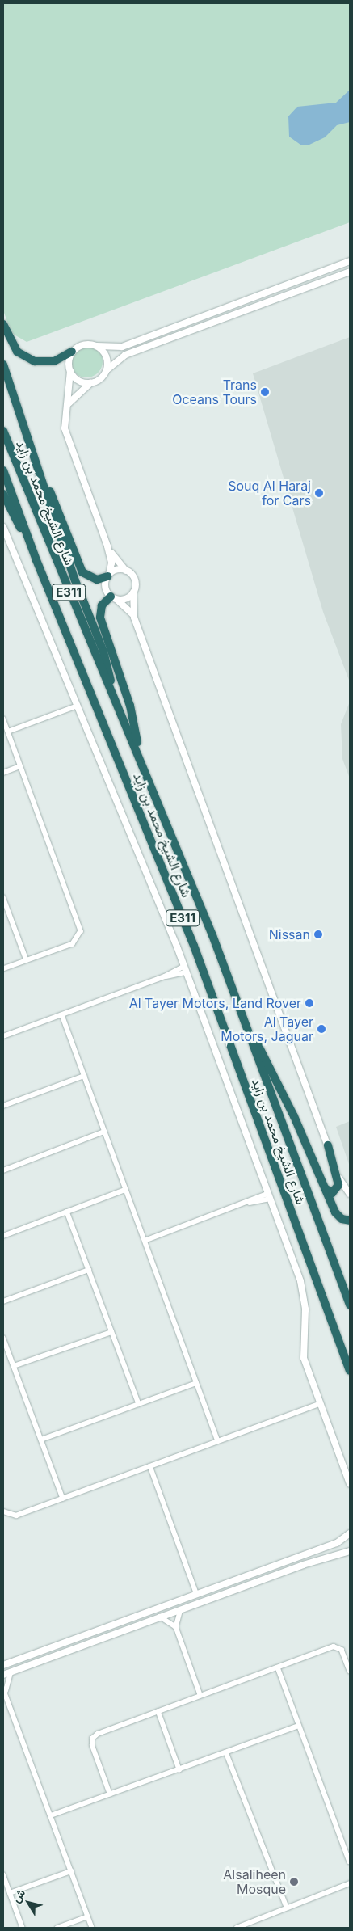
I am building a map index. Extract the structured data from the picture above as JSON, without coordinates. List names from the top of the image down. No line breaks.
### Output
{"streets":{"highway":["شارع الشيخ محمد بن زايد","E311"]},"places":["Trans Oceans Tours","Souq Al Haraj for Cars","Nissan","Al Tayer Motors, Land Rover","Al Tayer Motors, Jaguar","Alsaliheen Mosque"],"north":"top left"}
